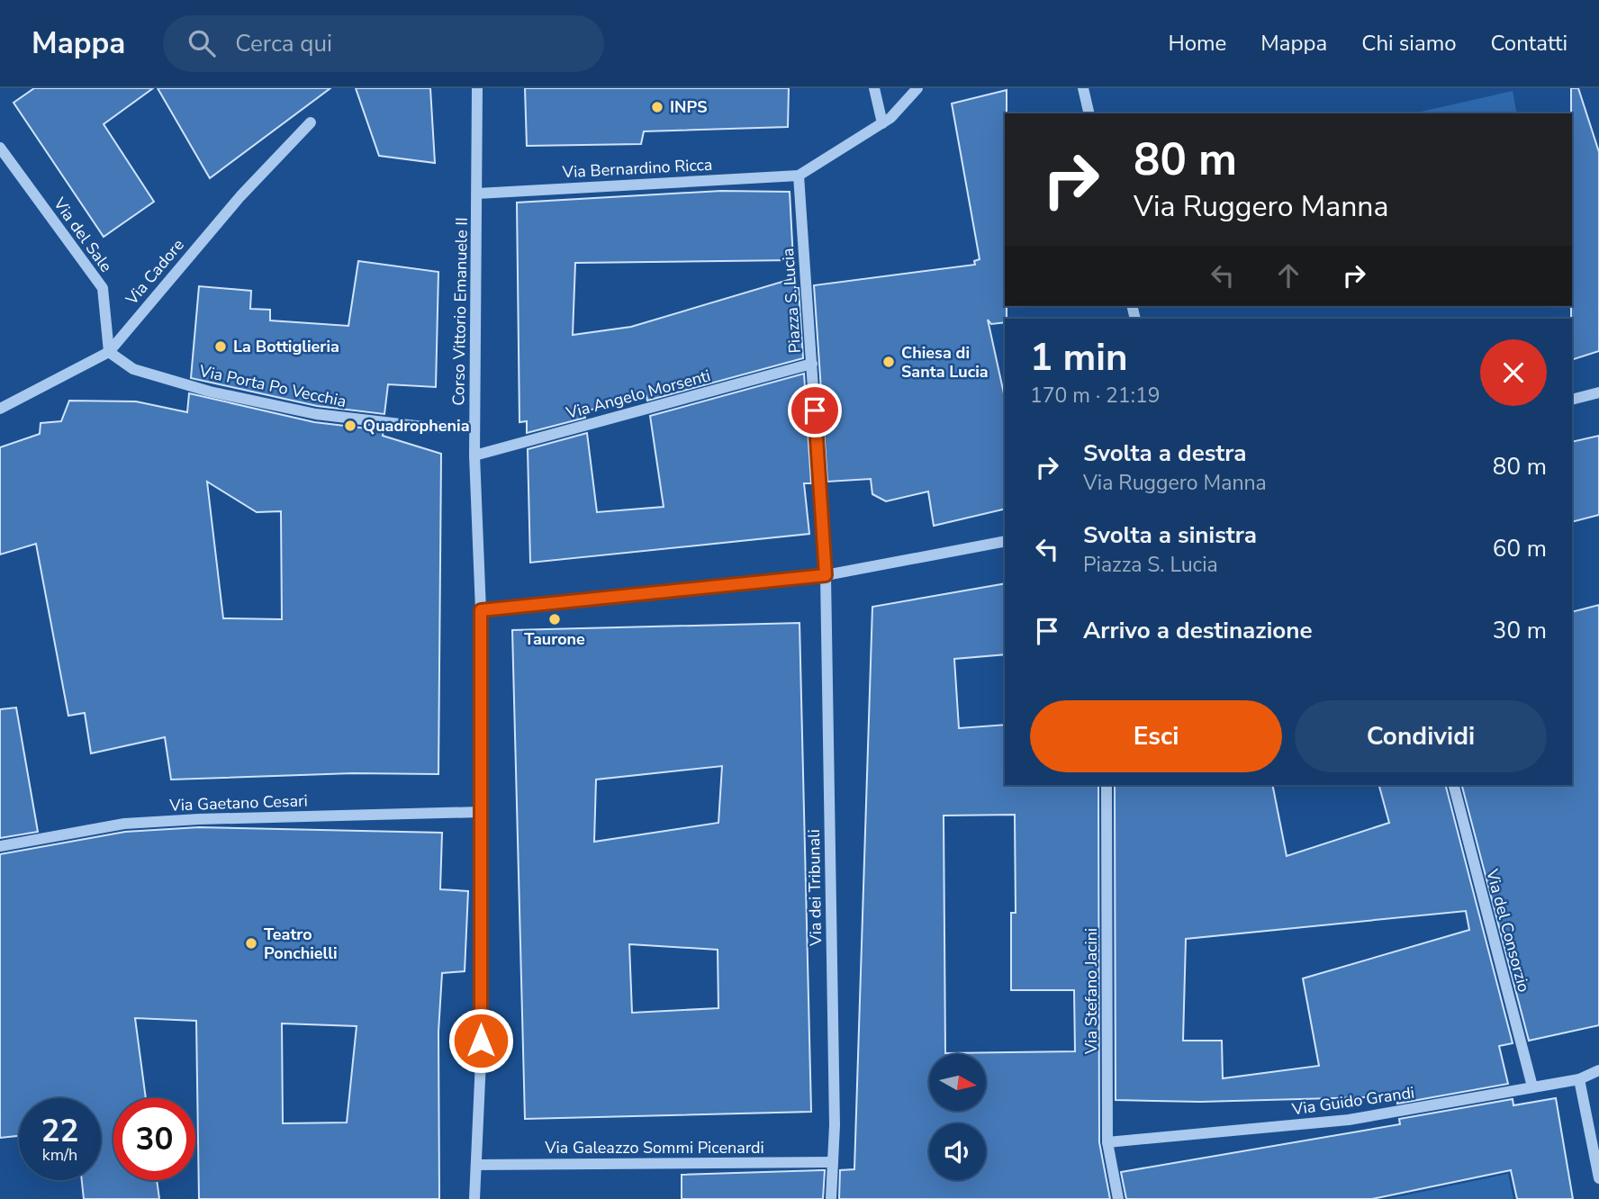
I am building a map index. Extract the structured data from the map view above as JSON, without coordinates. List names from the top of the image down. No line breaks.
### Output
{"streets":{"street":["Via Bernardino Ricca","Via del Sale","Via Cadore","Piazza S. Lucia","Corso Vittorio Emanuele II","Via Porta Po Vecchia","Via Angelo Morsenti","Via Gaetano Cesari","Via dei Tribunali","Via del Consorzio","Via Stefano Jacini","Via Guido Grandi","Via Galeazzo Sommi Picenardi"]},"crossings":[["Via Bernardino Ricca","Piazza S. Lucia"],["Via Bernardino Ricca","Corso Vittorio Emanuele II"],["Via del Sale","Via Cadore"],["Via del Sale","Via Porta Po Vecchia"],["Via Cadore","Via Porta Po Vecchia"],["Piazza S. Lucia","Via Angelo Morsenti"],["Piazza S. Lucia","Via dei Tribunali"],["Corso Vittorio Emanuele II","Via Porta Po Vecchia"],["Corso Vittorio Emanuele II","Via Angelo Morsenti"],["Corso Vittorio Emanuele II","Via Gaetano Cesari"],["Corso Vittorio Emanuele II","Via Galeazzo Sommi Picenardi"],["Via dei Tribunali","Via Galeazzo Sommi Picenardi"],["Via del Consorzio","Via Guido Grandi"],["Via Stefano Jacini","Via Guido Grandi"]],"places":["INPS","La Bottiglieria","Chiesa di Santa Lucia","Quadrophenia","Taurone","Teatro Ponchielli"],"north":"right","page":{"header":"Mappa","search":"Cerca qui","nav":["Home","Mappa","Chi siamo","Contatti"],"turn":["80 m","Via Ruggero Manna"],"heading":["1 min","170 m · 21:19"],"list":[{"name":"Svolta a destra","note":"Via Ruggero Manna","value":"80 m"},{"name":"Svolta a sinistra","note":"Piazza S. Lucia","value":"60 m"},{"name":"Arrivo a destinazione","value":"30 m"}],"buttons":["Esci","Condividi"],"speed":"22 km/h","limit":"30"}}
